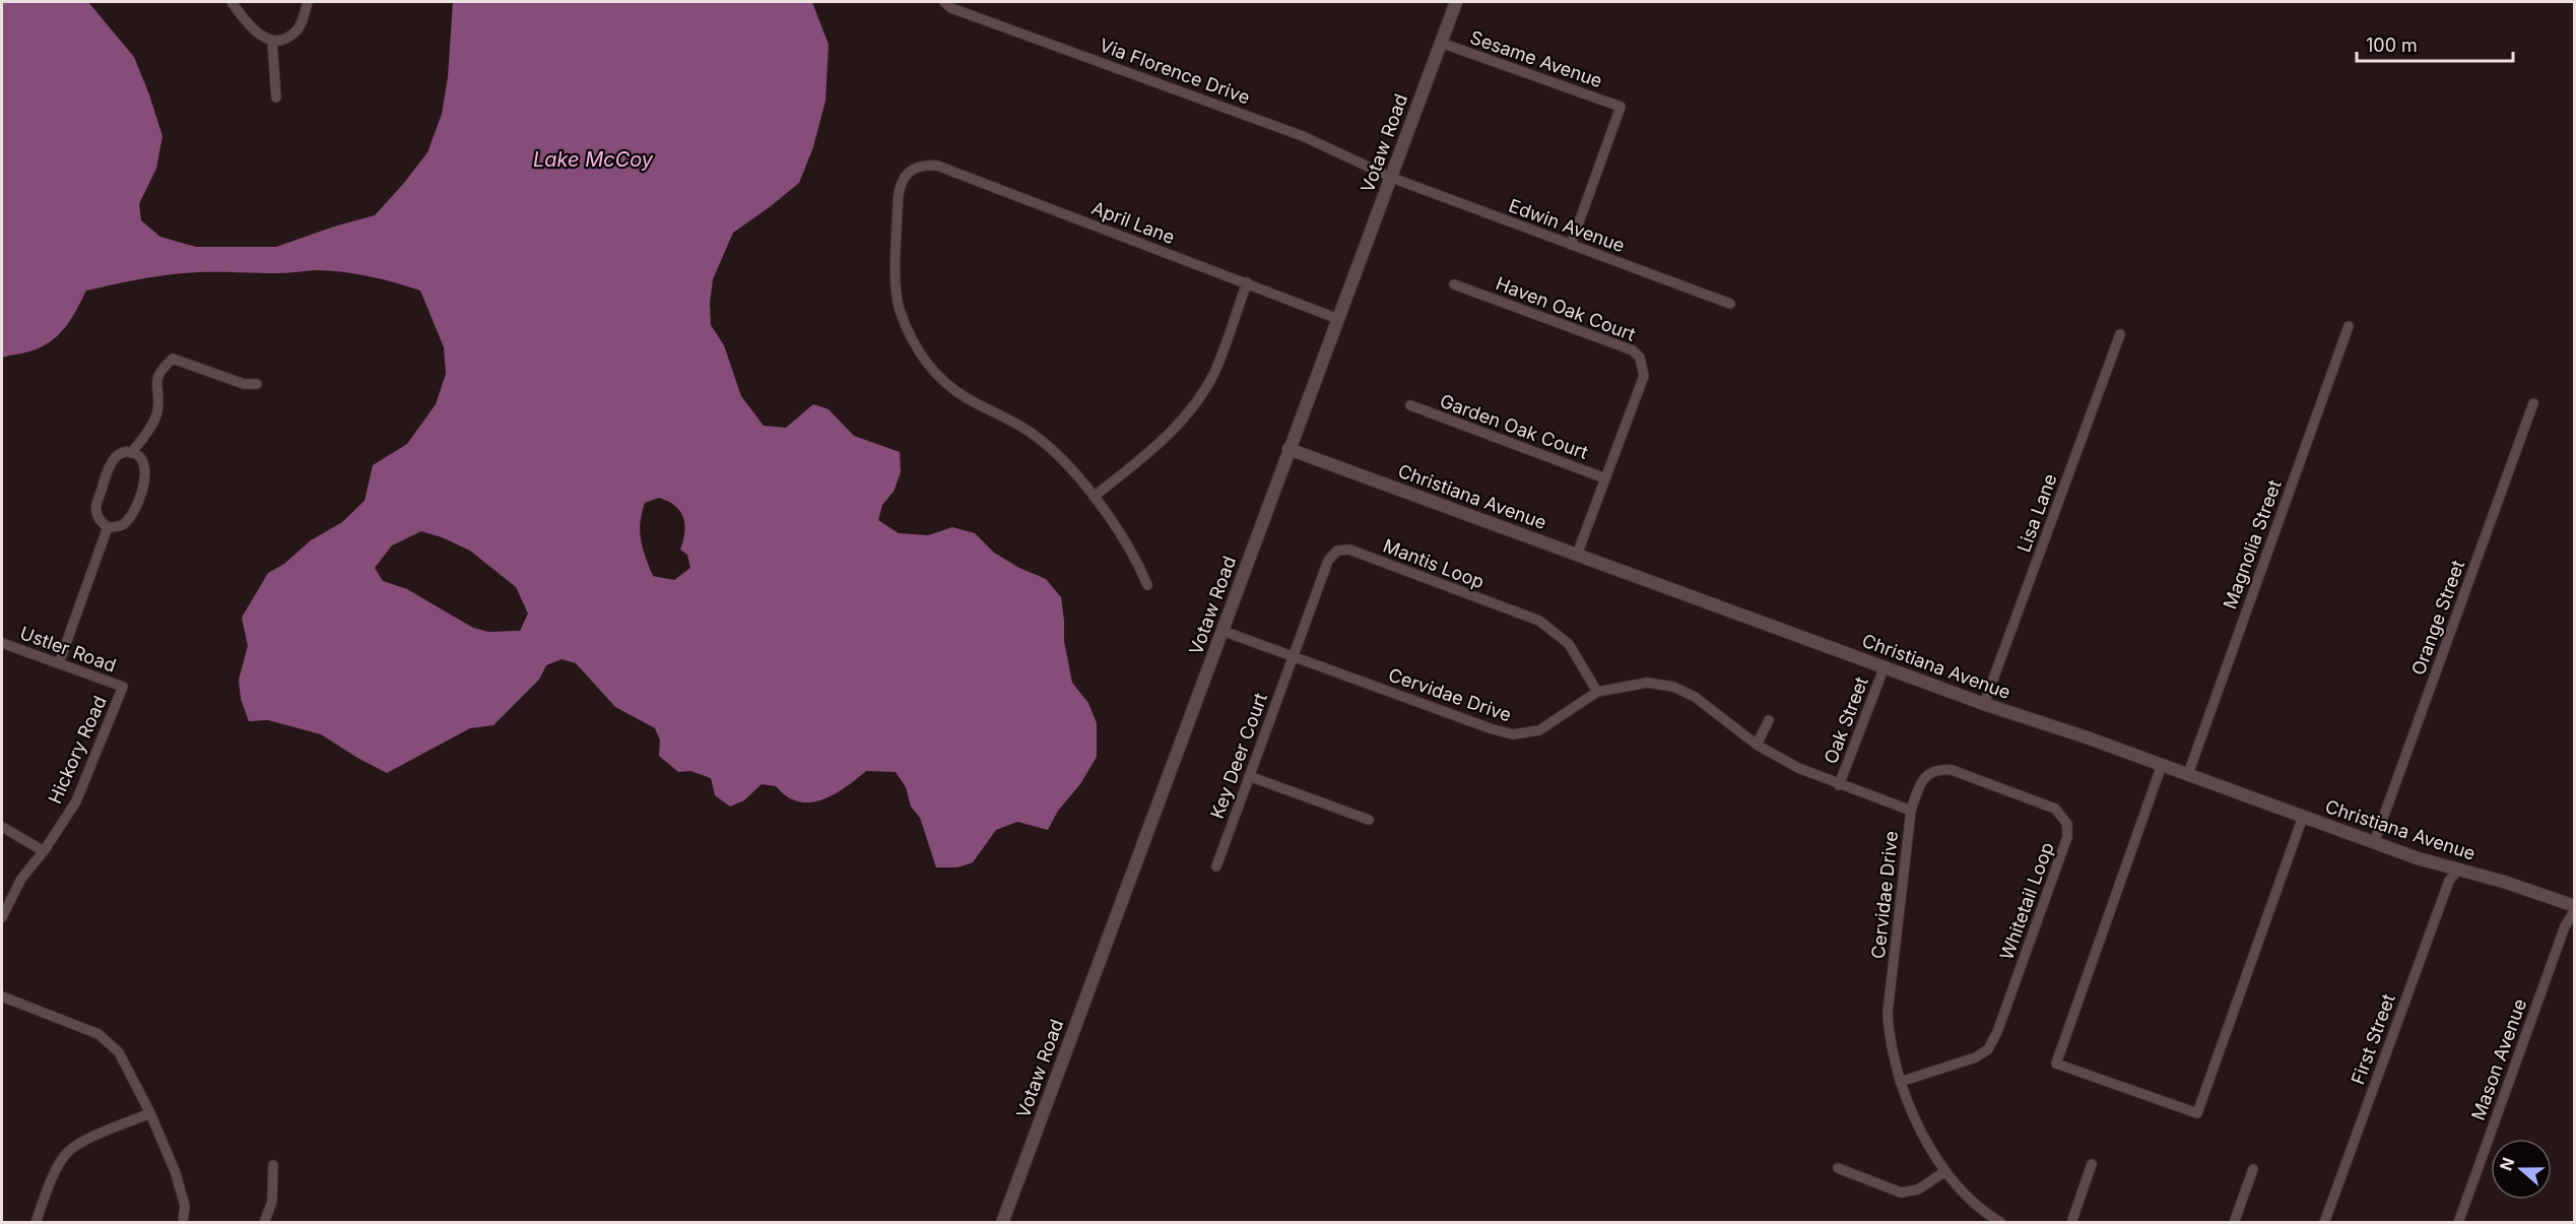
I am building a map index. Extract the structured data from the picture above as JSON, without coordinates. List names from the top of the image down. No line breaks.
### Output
{"streets":{"street":["Sesame Avenue","Via Florence Drive","Votaw Road","April Lane","Edwin Avenue","Haven Oak Court","Garden Oak Court","Christiana Avenue","Lisa Lane","Magnolia Street","Mantis Loop","Orange Street","Ustler Road","Cervidae Drive","Oak Street","Hickory Road","Key Deer Court","Whitetail Loop","First Street","Mason Avenue"]},"crossings":[["Sesame Avenue","Votaw Road"],["Sesame Avenue","Edwin Avenue"],["Via Florence Drive","Votaw Road"],["Via Florence Drive","Edwin Avenue"],["Votaw Road","April Lane"],["Votaw Road","Edwin Avenue"],["Votaw Road","Christiana Avenue"],["Votaw Road","Cervidae Drive"],["Haven Oak Court","Garden Oak Court"],["Haven Oak Court","Christiana Avenue"],["Christiana Avenue","Lisa Lane"],["Christiana Avenue","Magnolia Street"],["Christiana Avenue","Orange Street"],["Christiana Avenue","Oak Street"],["Christiana Avenue","First Street"],["Christiana Avenue","Mason Avenue"],["Mantis Loop","Cervidae Drive"],["Mantis Loop","Key Deer Court"],["Ustler Road","Hickory Road"],["Cervidae Drive","Oak Street"],["Cervidae Drive","Key Deer Court"],["Cervidae Drive","Whitetail Loop"]],"water":["Lake McCoy"],"scale_bar":"100 m","north":"left"}
